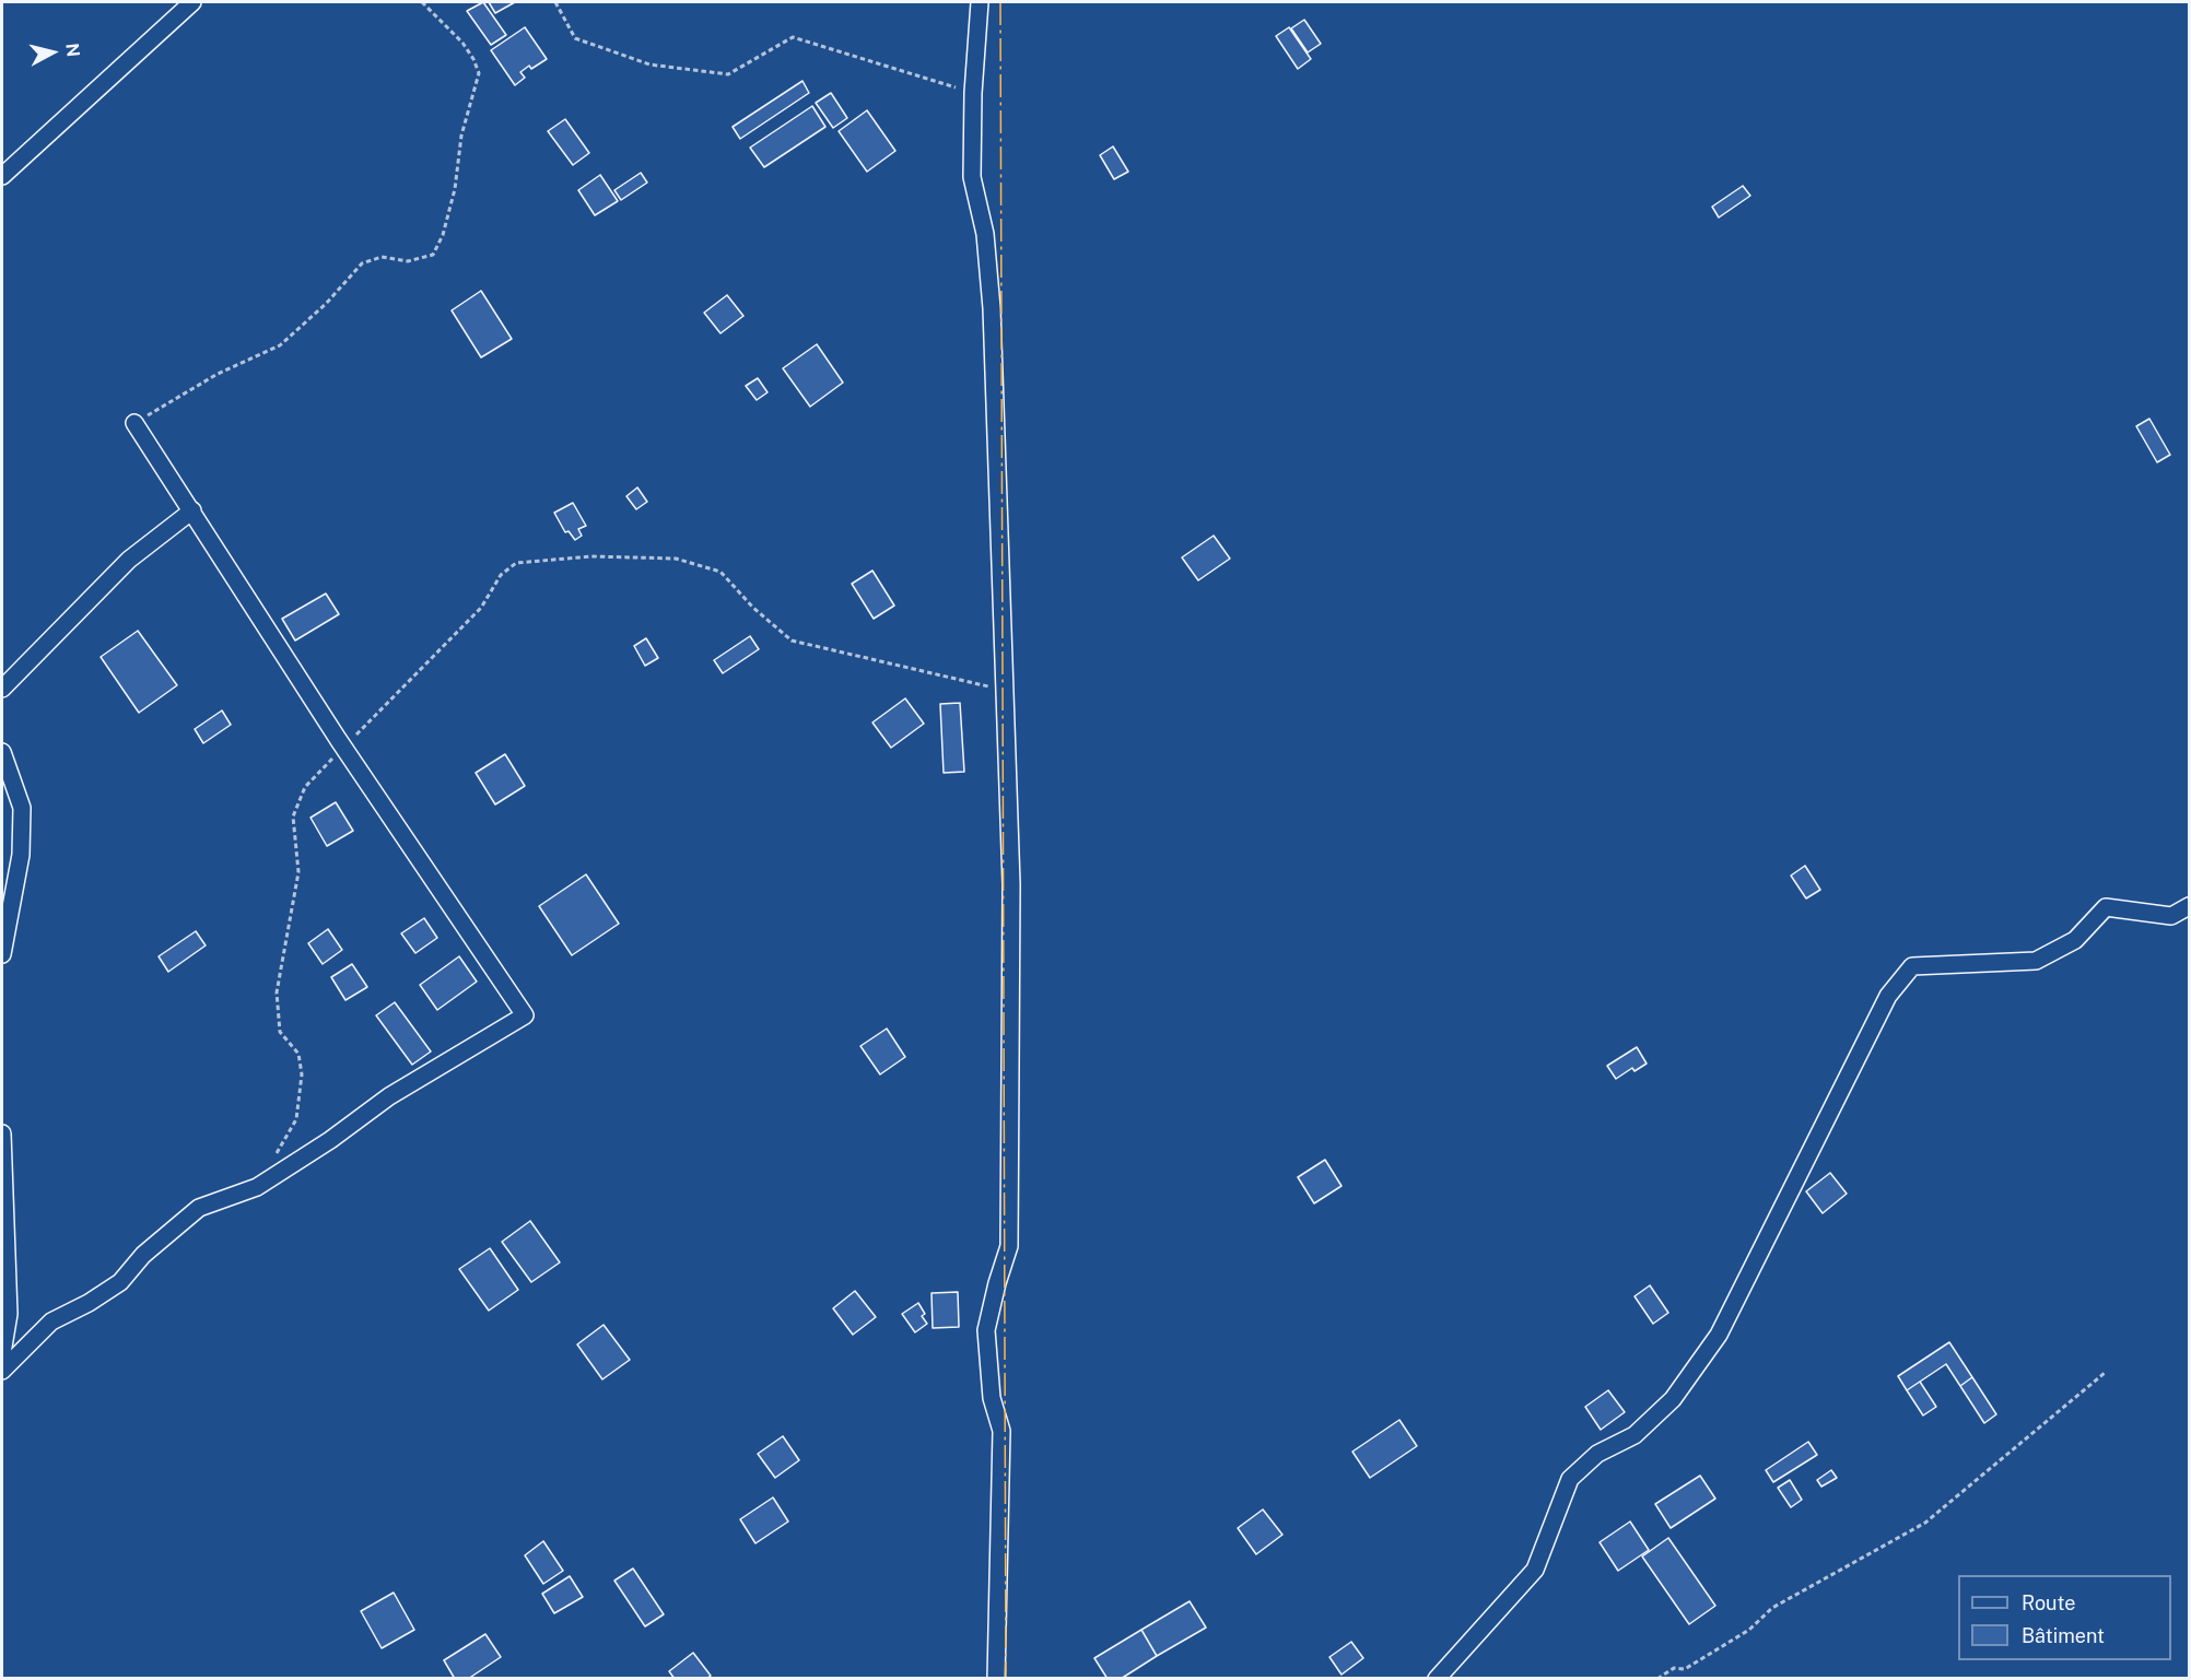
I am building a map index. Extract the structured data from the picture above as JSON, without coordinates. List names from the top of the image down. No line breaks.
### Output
{"legend":["Route","Bâtiment"],"north":"right"}
